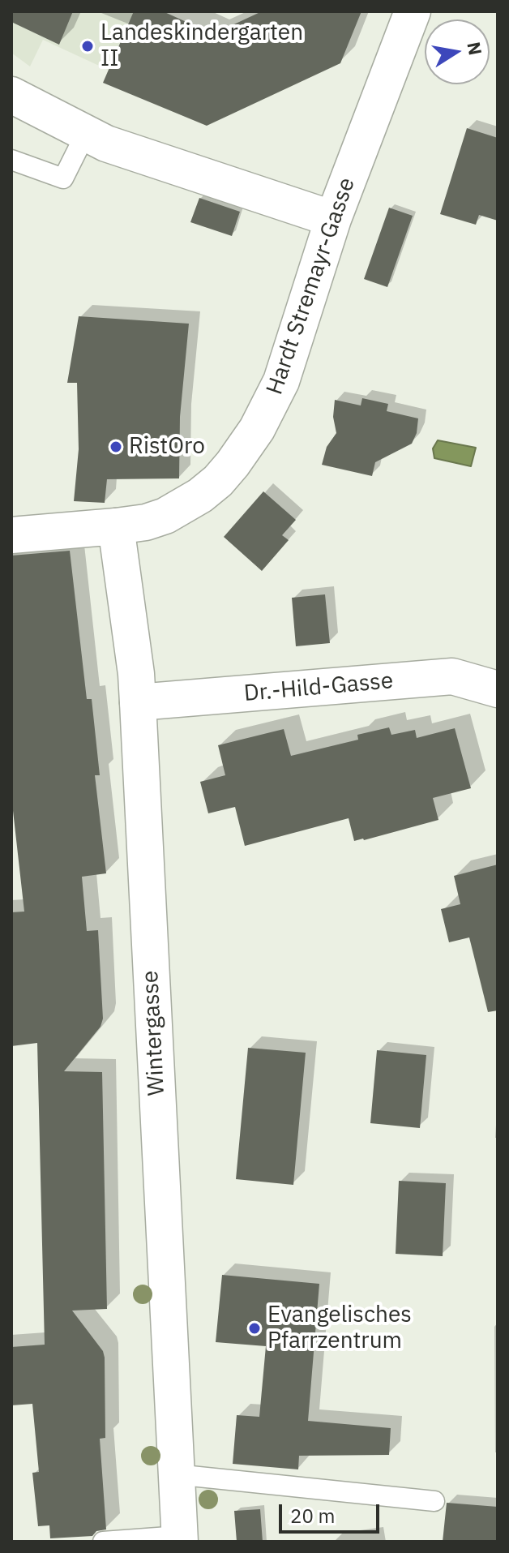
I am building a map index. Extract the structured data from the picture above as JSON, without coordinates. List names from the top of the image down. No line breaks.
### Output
{"streets":{"street":["Hardt Stremayr-Gasse","Dr.-Hild-Gasse","Wintergasse"]},"crossings":[["Hardt Stremayr-Gasse","Wintergasse"],["Dr.-Hild-Gasse","Wintergasse"]],"places":["Landeskindergarten II","RistOro","Evangelisches Pfarrzentrum"],"scale_bar":"20 m","north":"right"}
